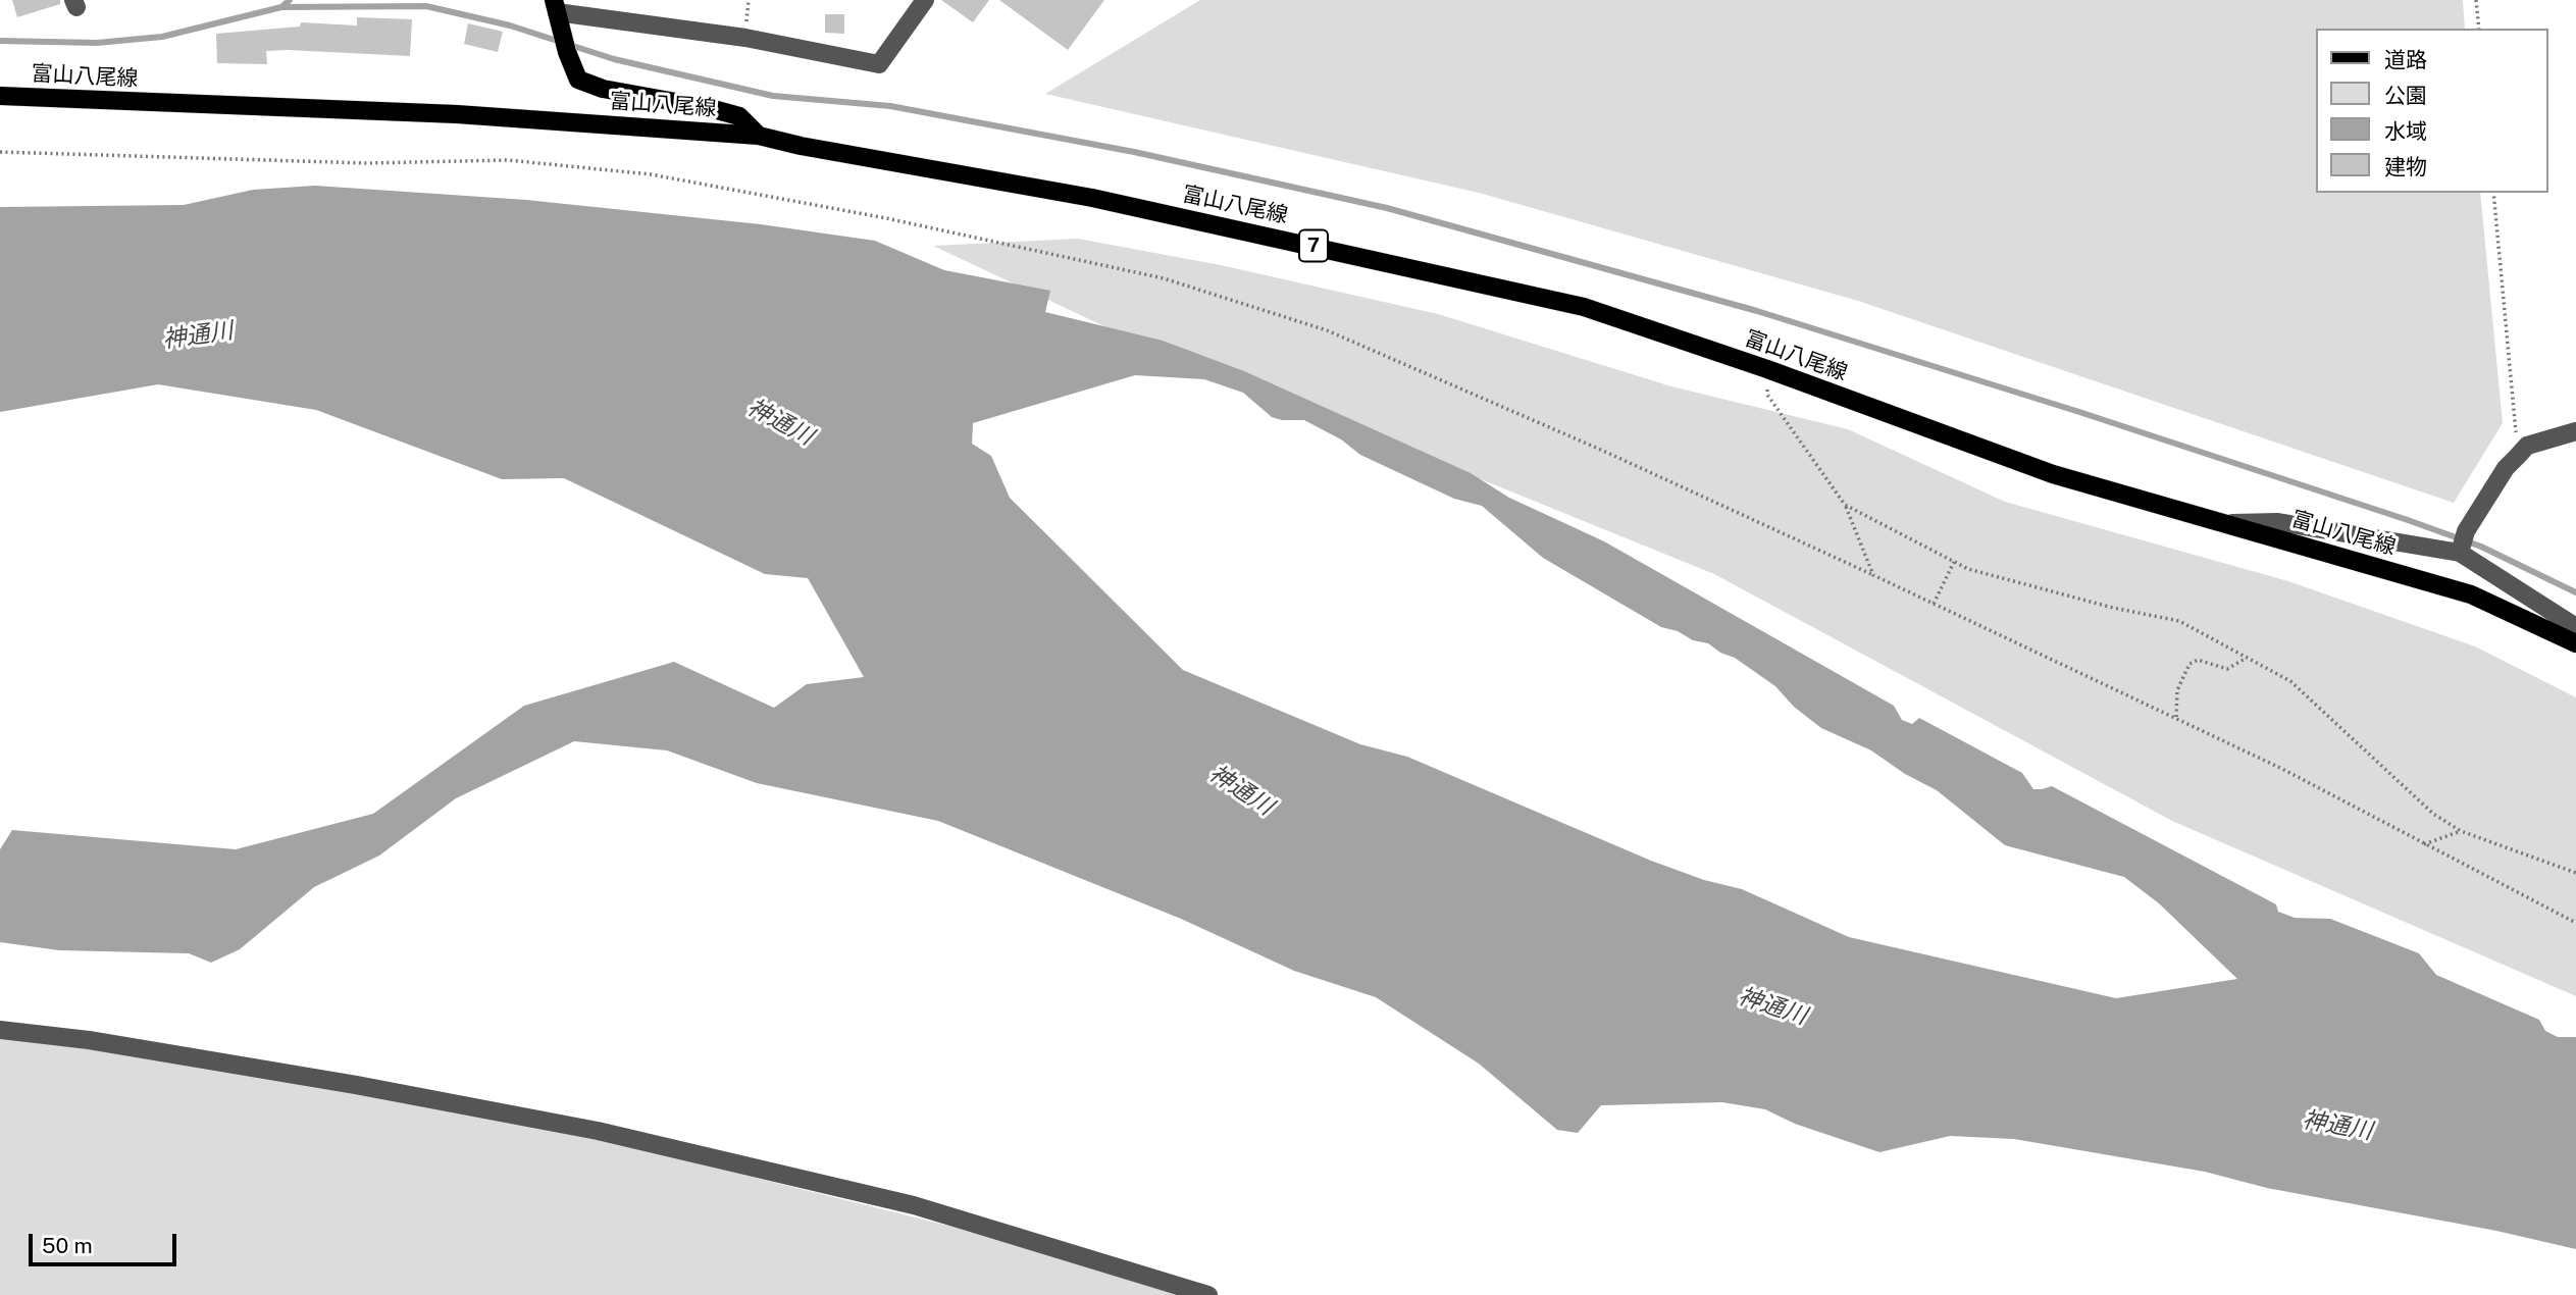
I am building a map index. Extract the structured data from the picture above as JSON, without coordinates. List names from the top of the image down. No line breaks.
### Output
{"streets":{"main road":["富山八尾線","7"]},"water":["神通川"],"legend":["道路","公園","水域","建物"],"scale_bar":"50 m"}
